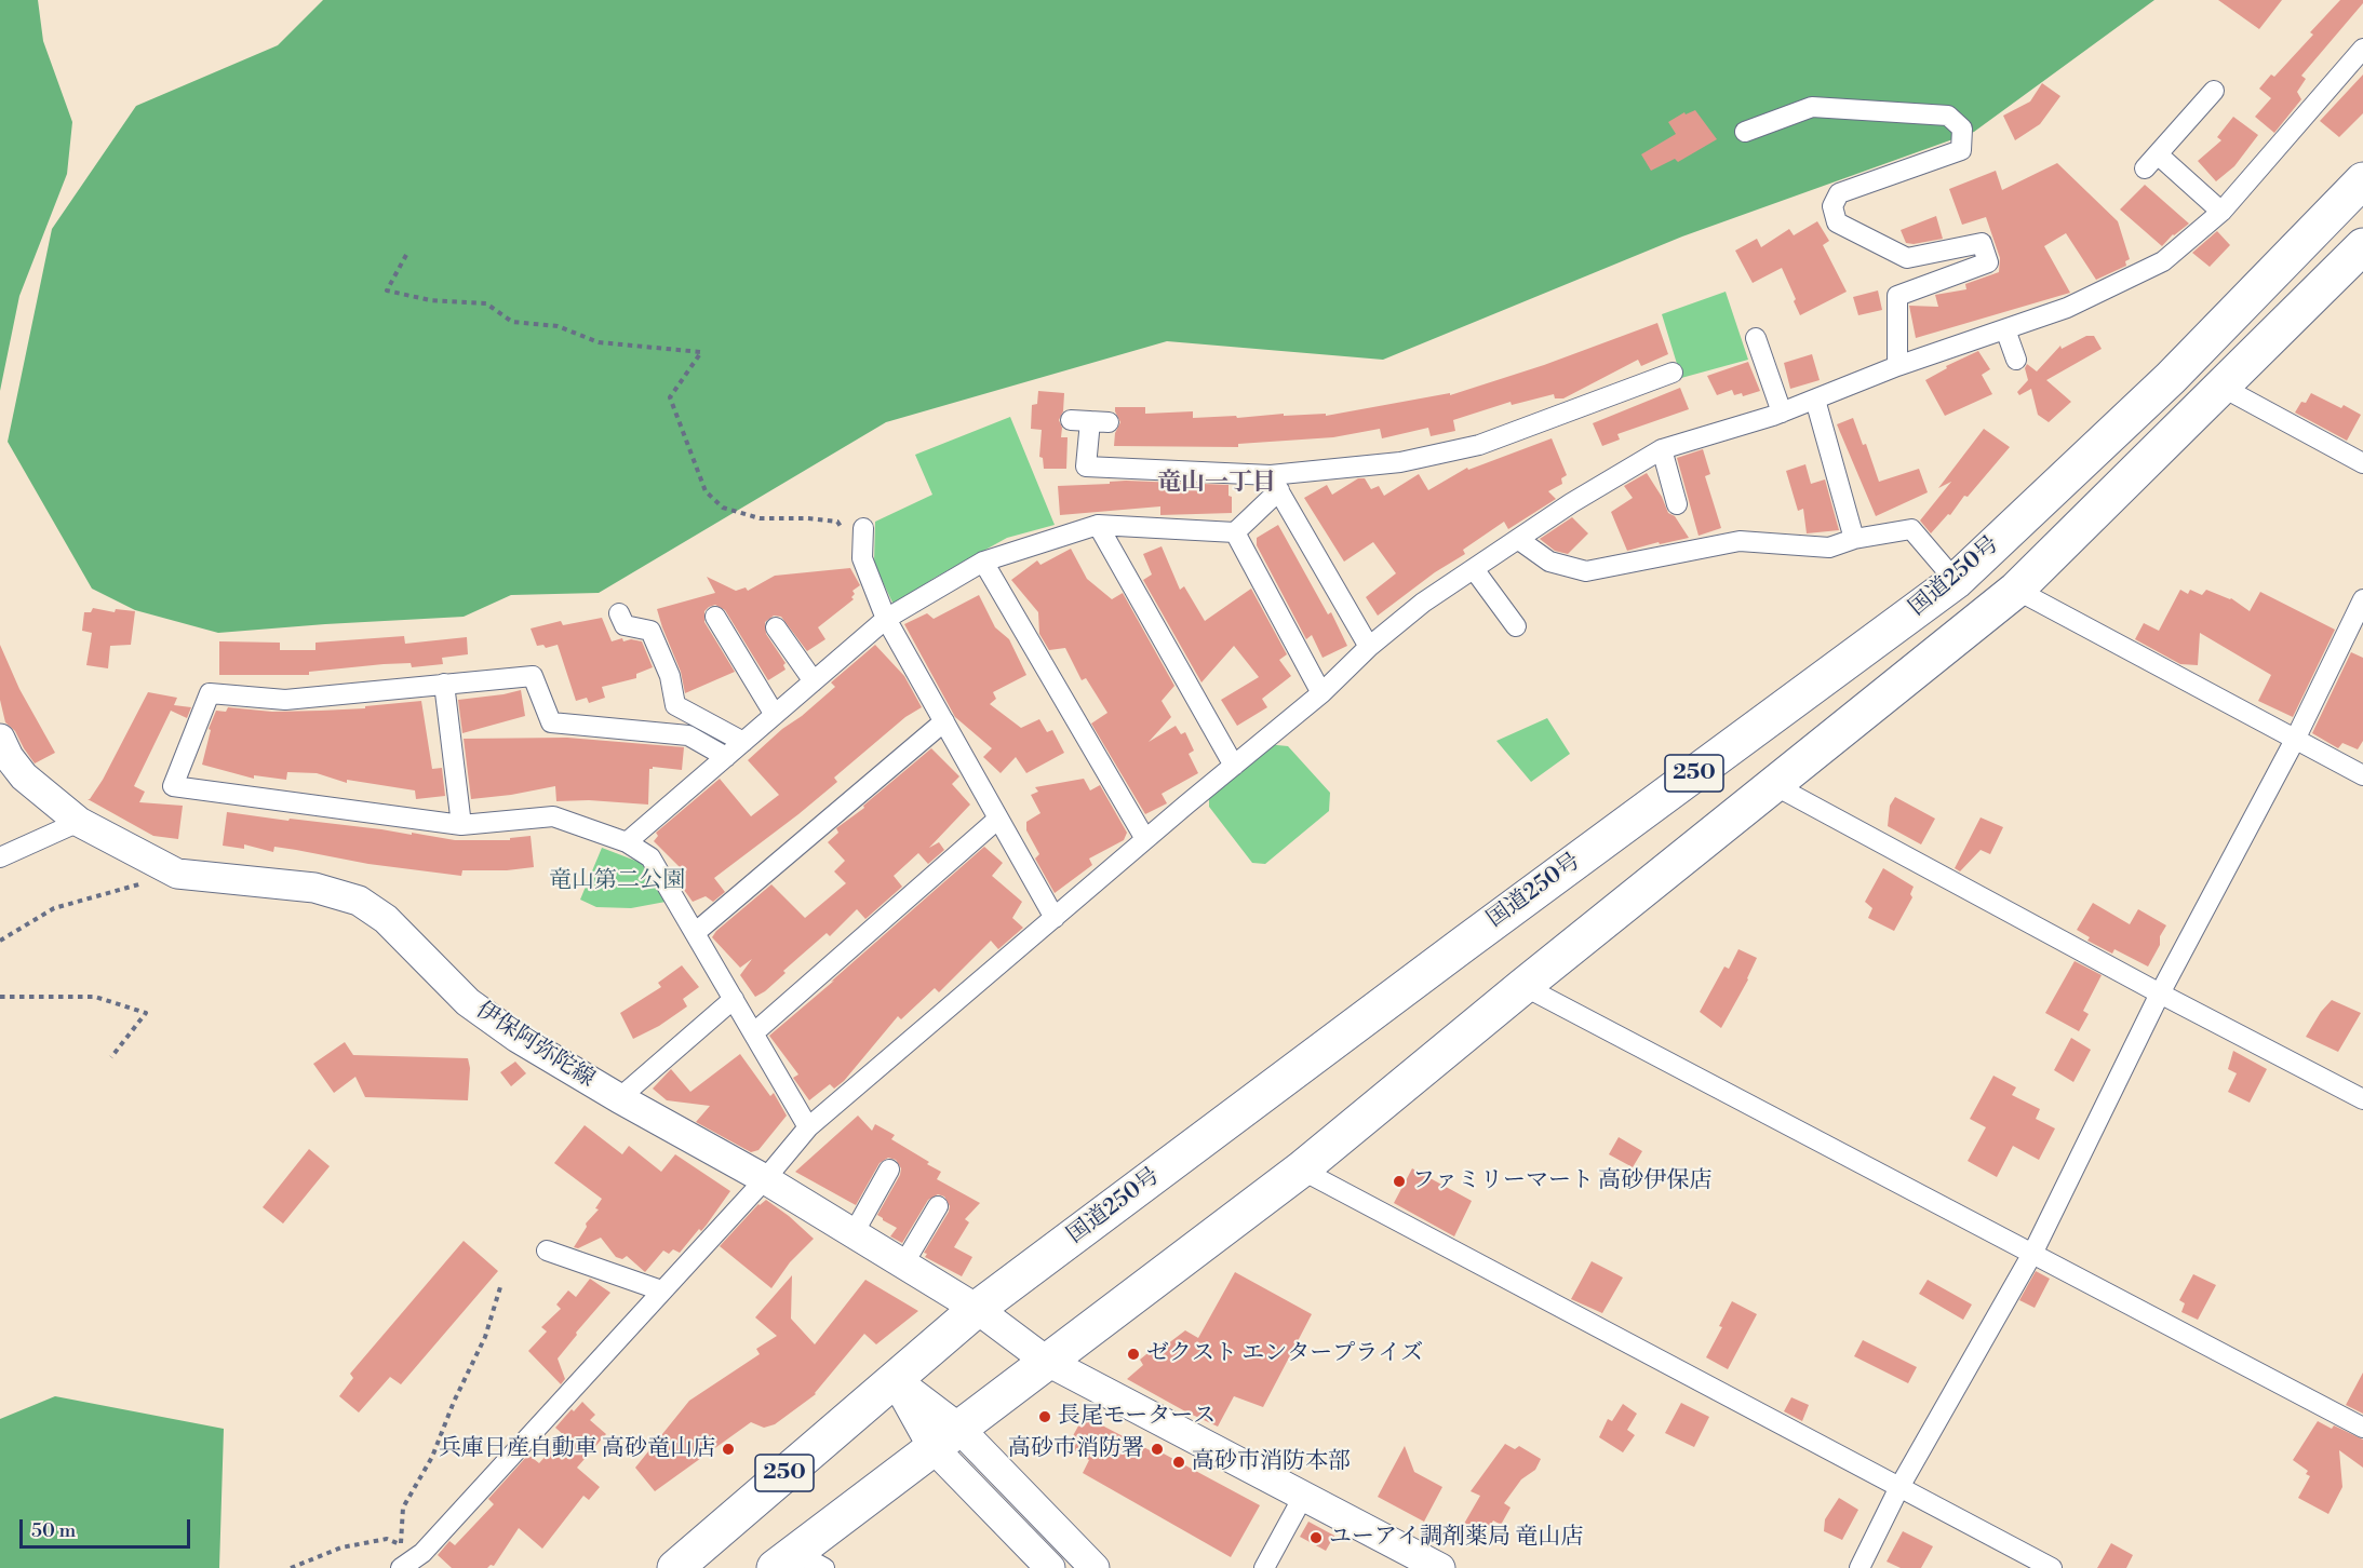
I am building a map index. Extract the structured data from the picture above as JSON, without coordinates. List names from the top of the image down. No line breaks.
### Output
{"streets":{"highway":["国道250号","250"],"main road":["伊保阿弥陀線"]},"crossings":[["国道250号","伊保阿弥陀線"],["250","伊保阿弥陀線"]],"districts":["竜山一丁目"],"parks":["竜山第二公園"],"places":["ファミリーマート 高砂伊保店","ゼクスト エンタープライズ","長尾モータース","兵庫日産自動車 高砂竜山店","高砂市消防署","高砂市消防本部","ユーアイ調剤薬局 竜山店"],"scale_bar":"50 m"}
